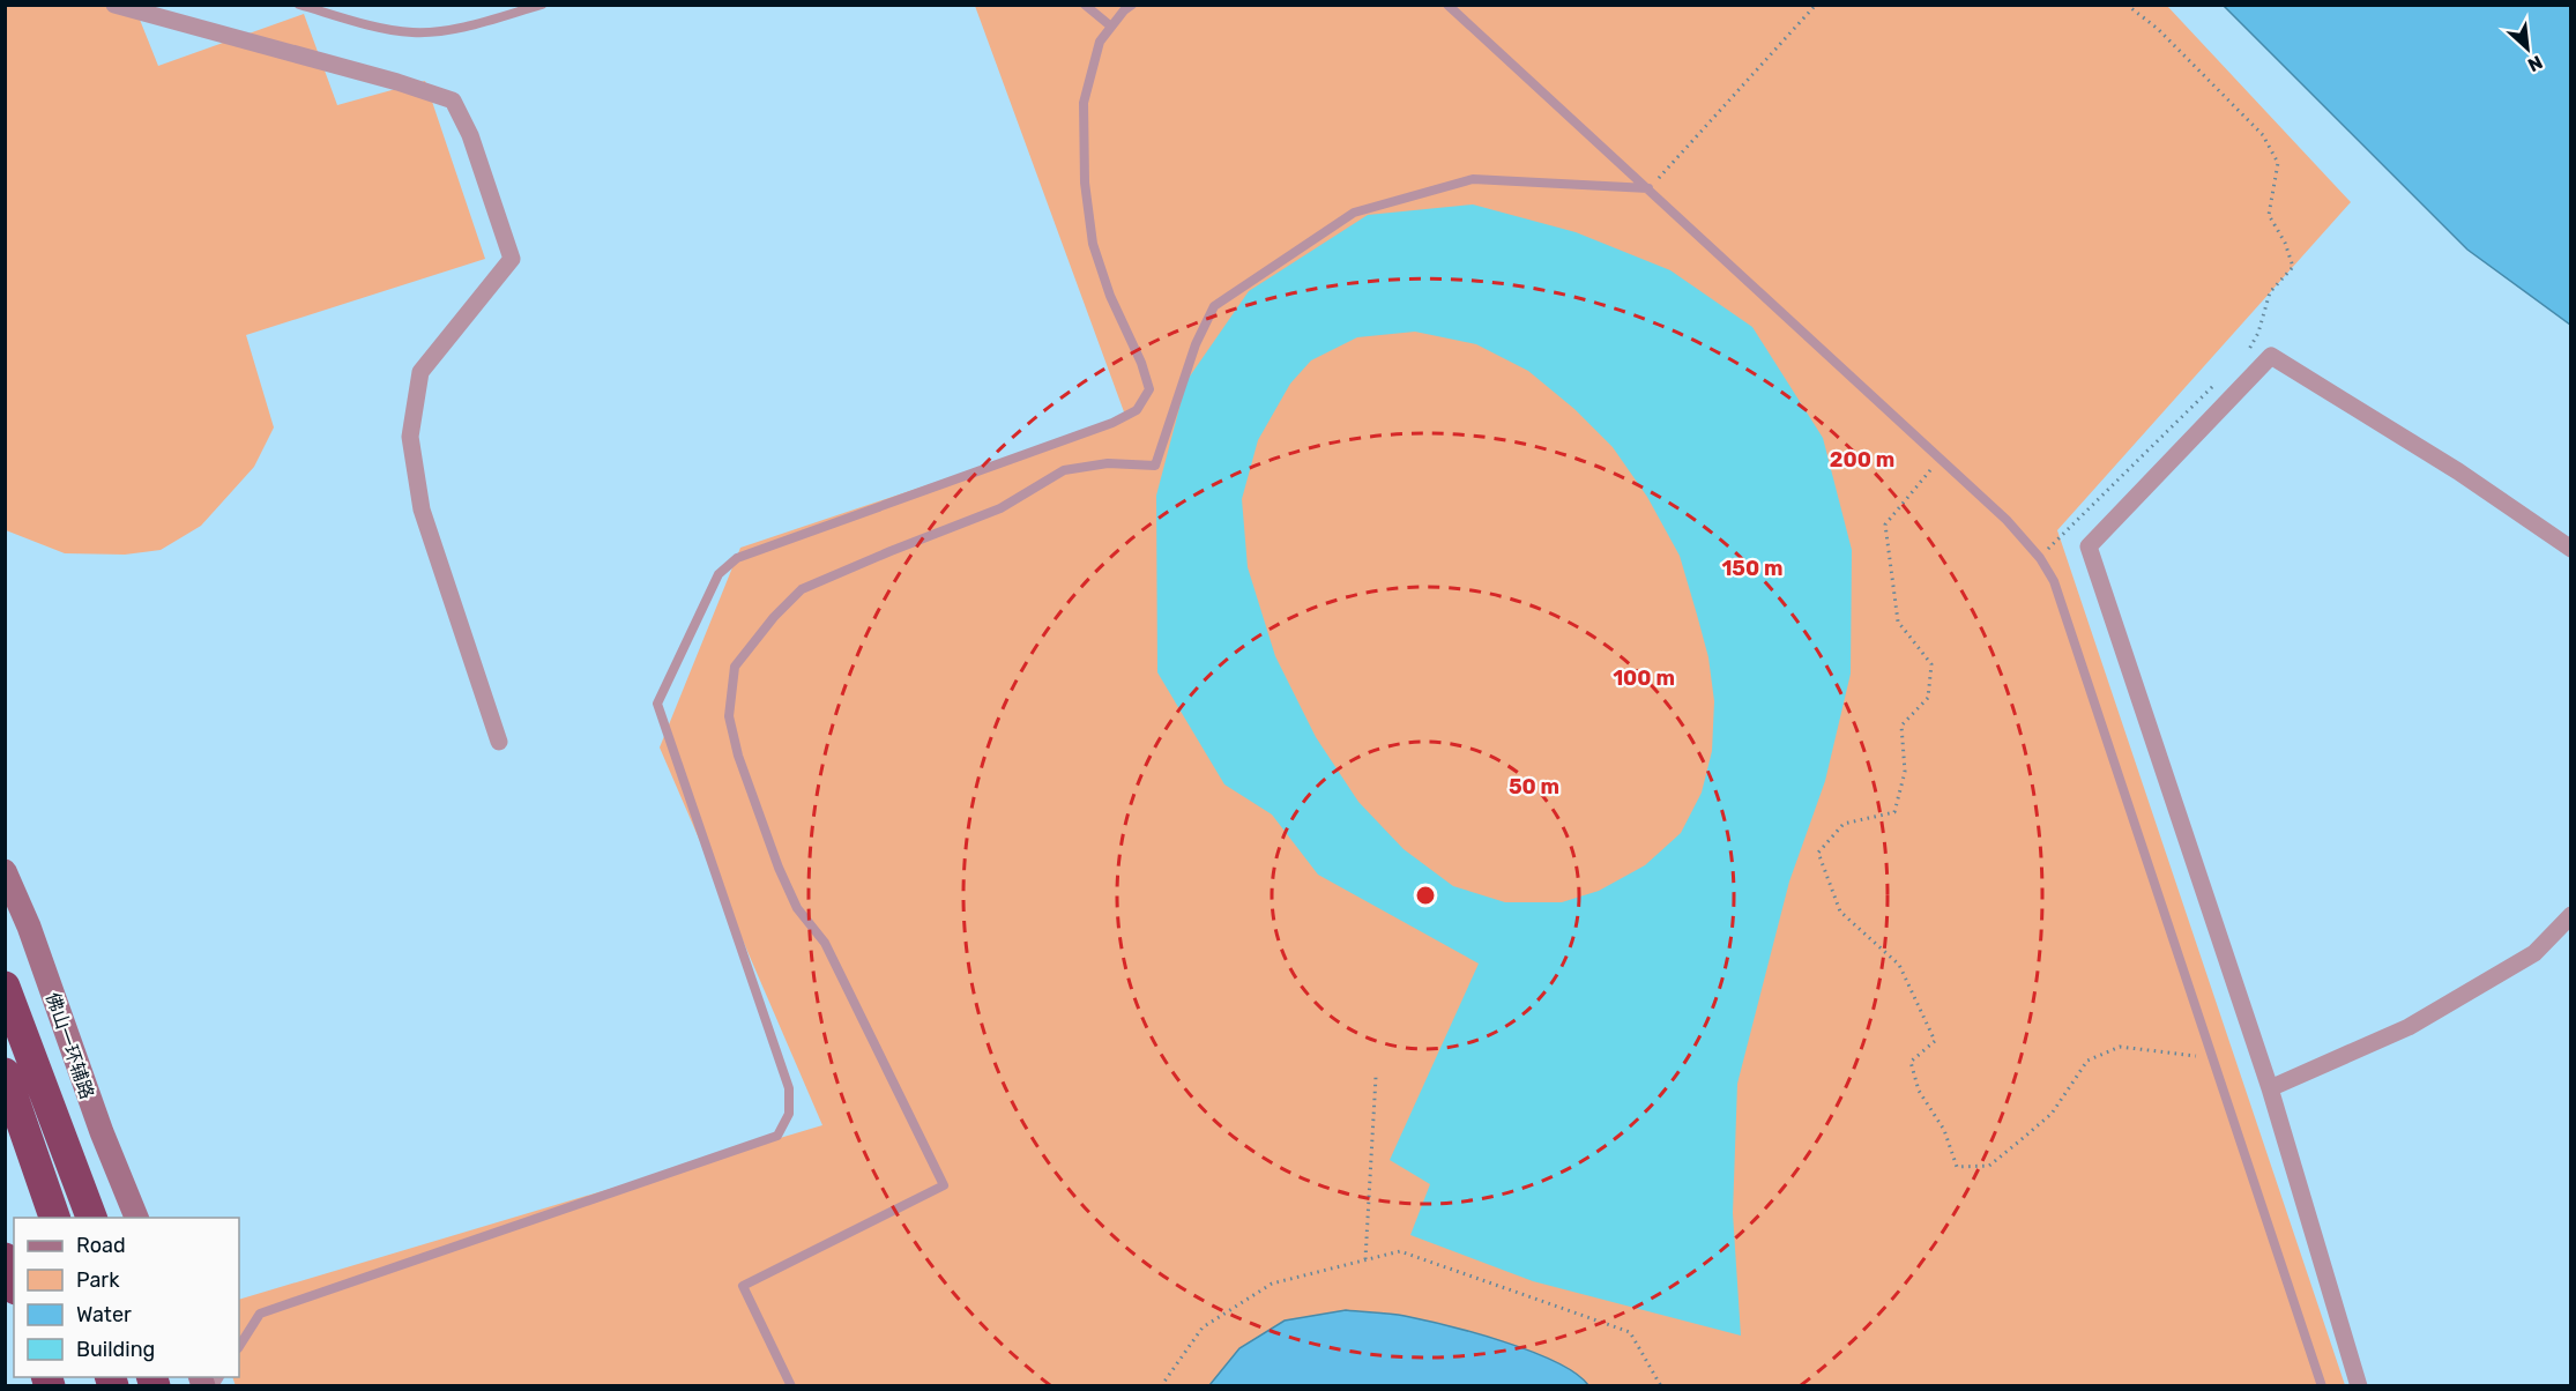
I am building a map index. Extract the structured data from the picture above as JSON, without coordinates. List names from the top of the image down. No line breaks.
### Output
{"streets":{"main road":["佛山一环辅路"]},"legend":["Road","Park","Water","Building"],"north":"bottom right","rings":["200 m","150 m","100 m","50 m"]}
